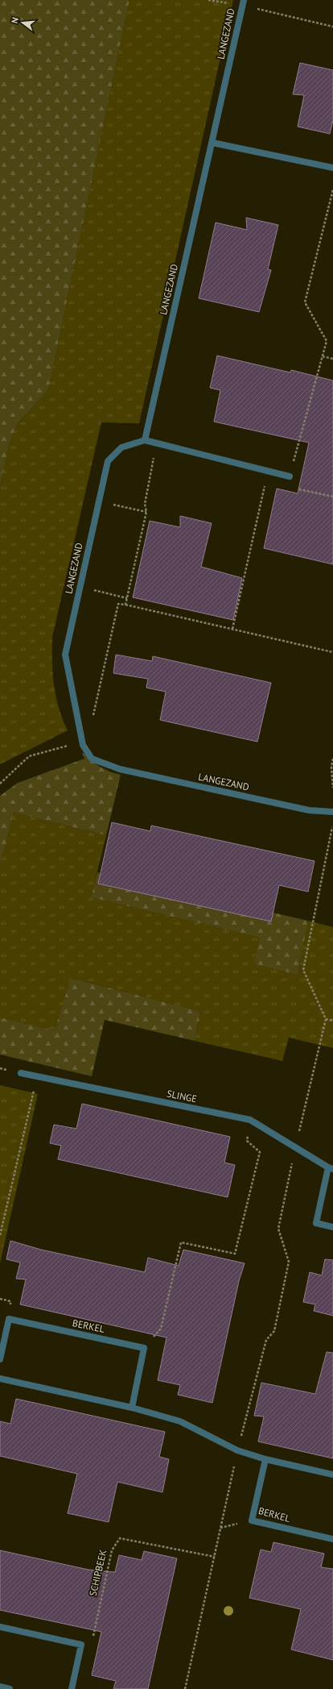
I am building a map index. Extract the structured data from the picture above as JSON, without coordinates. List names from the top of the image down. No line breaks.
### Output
{"streets":{"street":["LANGEZAND","SLINGE","BERKEL"],"path":["SCHIPBEEK"]},"north":"left"}
